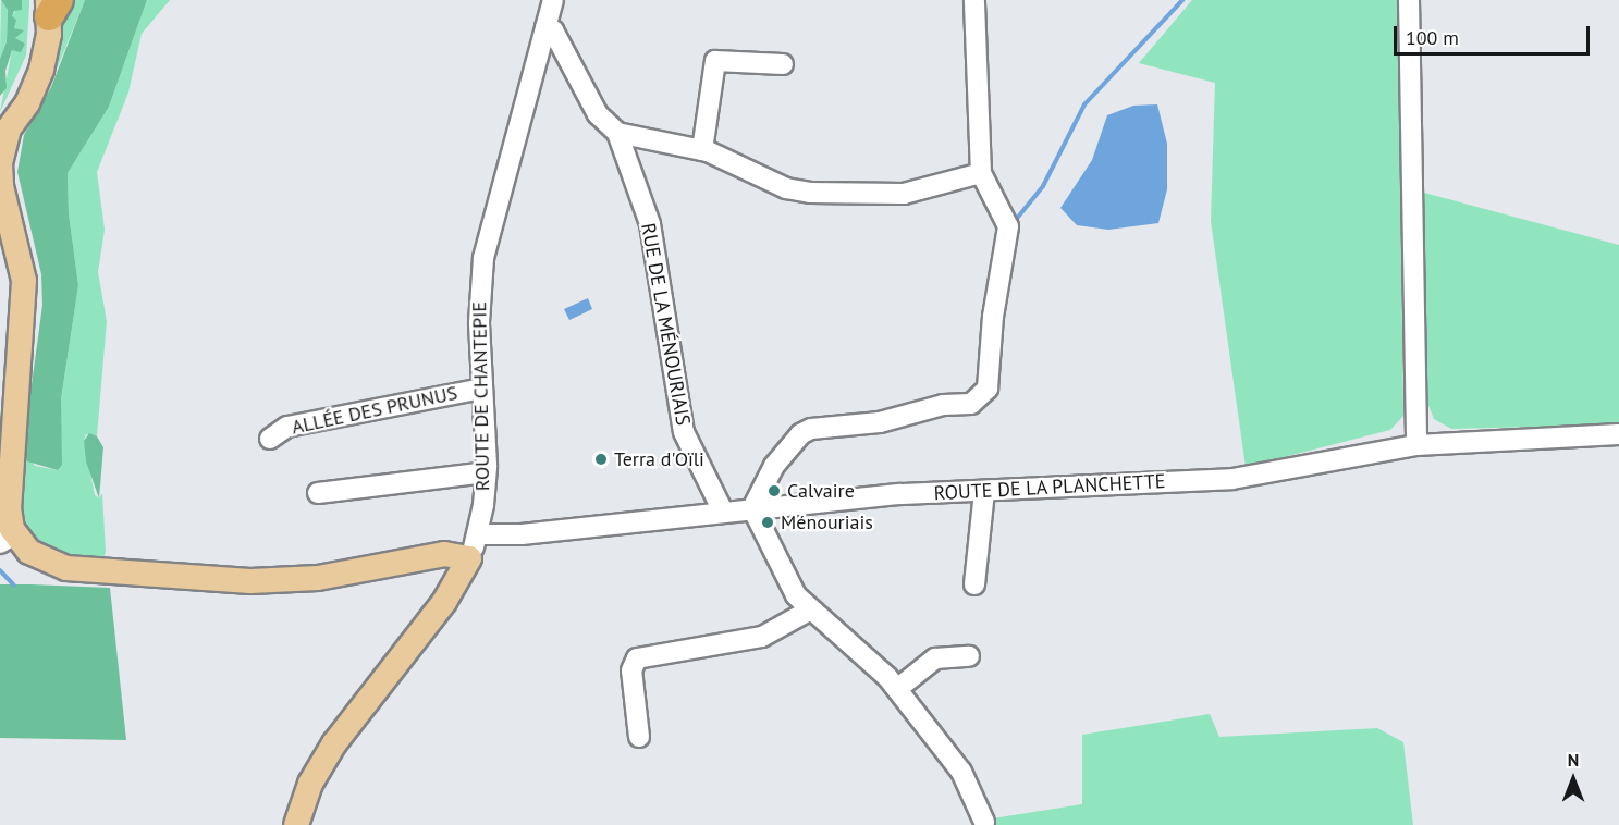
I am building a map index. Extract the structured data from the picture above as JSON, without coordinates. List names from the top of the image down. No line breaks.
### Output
{"streets":{"main road":["ROUTE DE CHANTEPIE"],"street":["RUE DE LA MÉNOURIAIS","ALLÉE DES PRUNUS","ROUTE DE LA PLANCHETTE"]},"crossings":[["RUE DE LA MÉNOURIAIS","ROUTE DE CHANTEPIE"],["RUE DE LA MÉNOURIAIS","ROUTE DE LA PLANCHETTE"],["ROUTE DE CHANTEPIE","ALLÉE DES PRUNUS"],["ROUTE DE CHANTEPIE","ROUTE DE LA PLANCHETTE"]],"places":["Terra d'Oïli","Calvaire","Ménouriais"],"scale_bar":"100 m","north":"top"}
